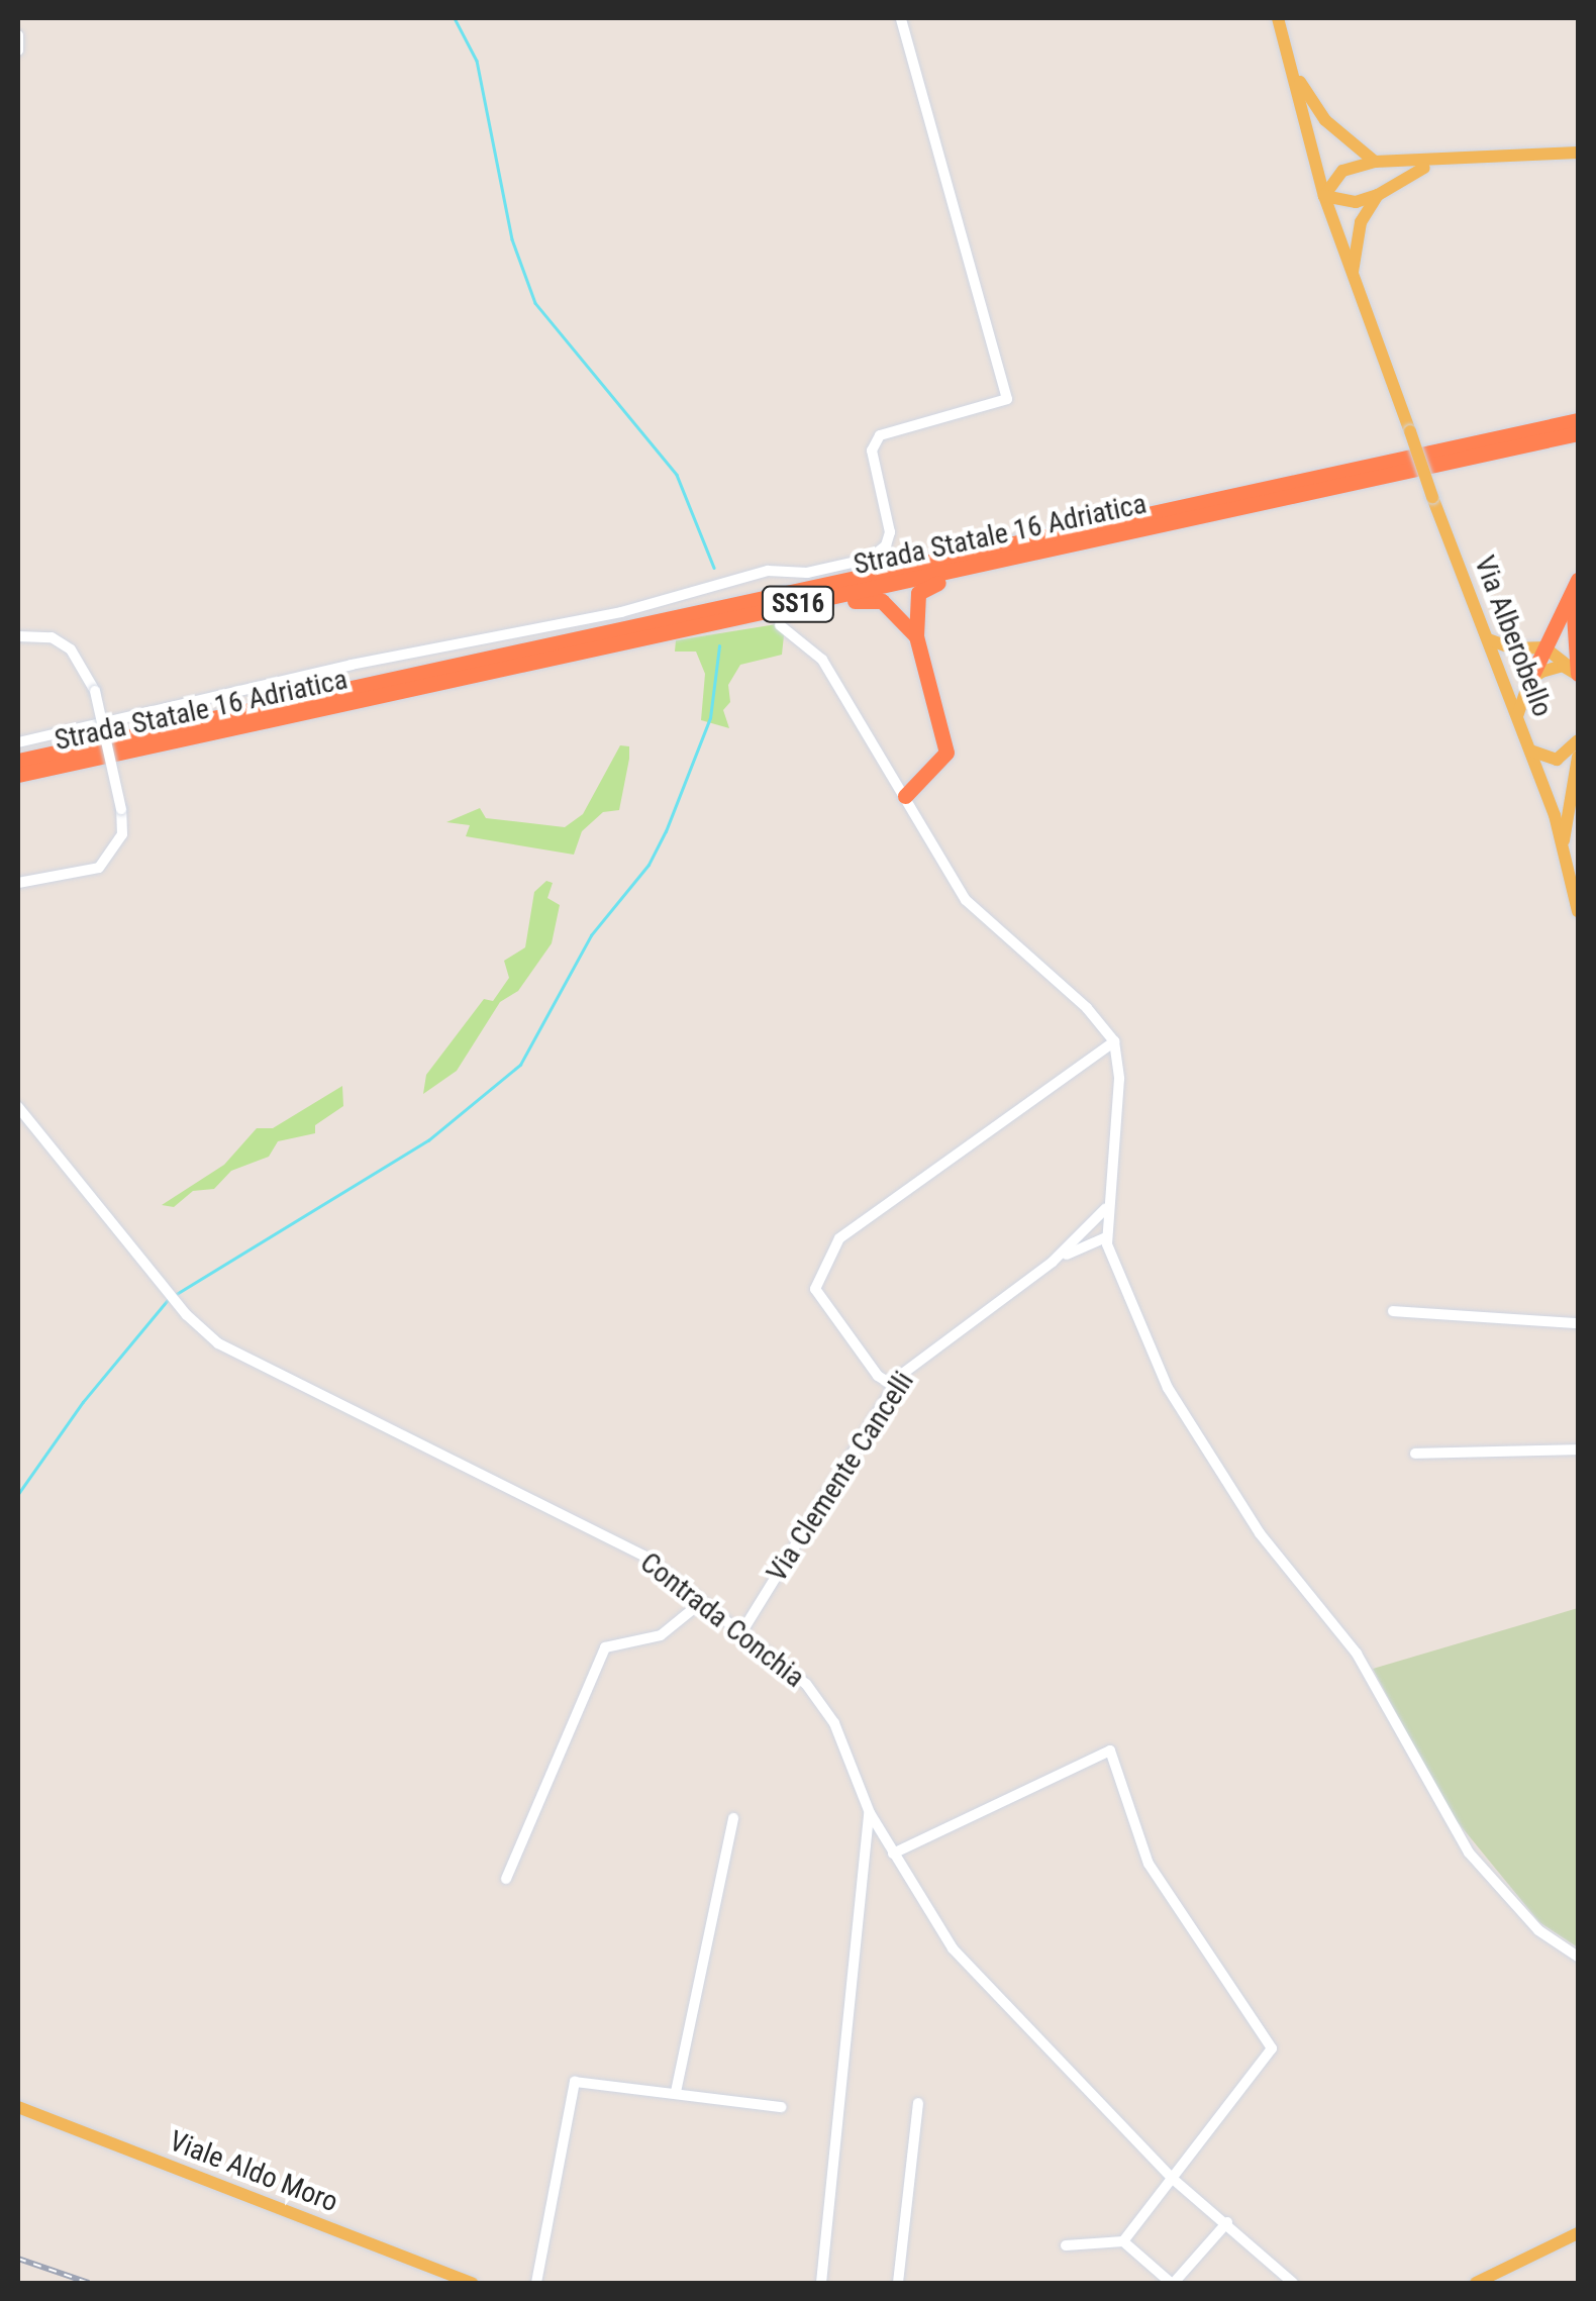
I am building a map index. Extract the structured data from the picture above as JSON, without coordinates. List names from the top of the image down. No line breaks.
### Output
{"streets":{"highway":["Strada Statale 16 Adriatica","SS16"],"main road":["Via Alberobello","Viale Aldo Moro"],"street":["Via Clemente Cancelli","Contrada Conchia"]},"crossings":[["Via Clemente Cancelli","Contrada Conchia"]]}
